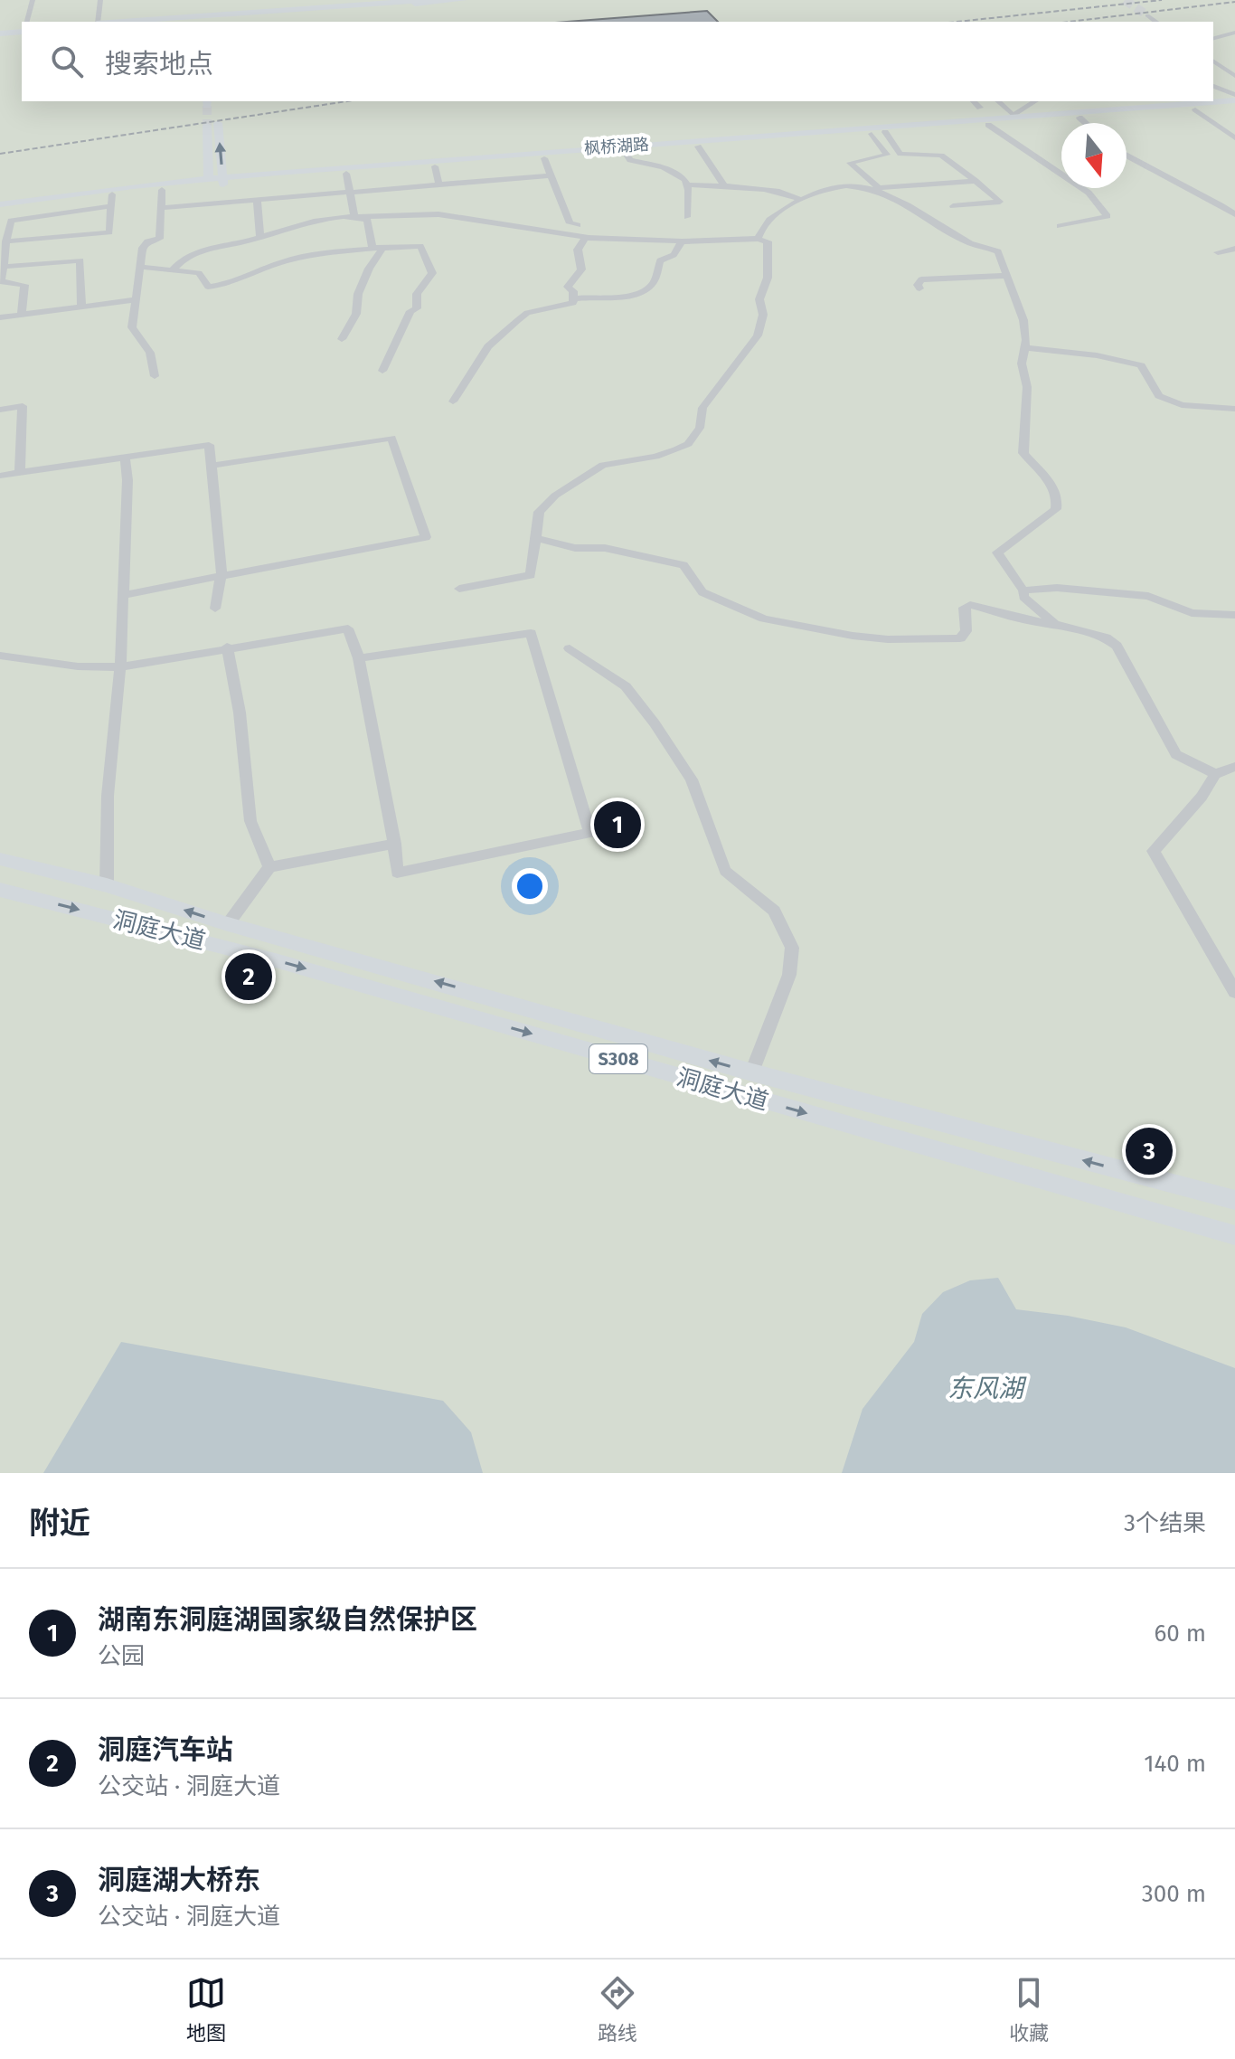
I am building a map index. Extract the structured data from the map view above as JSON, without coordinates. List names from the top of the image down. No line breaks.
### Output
{"streets":{"main road":["枫桥湖路","洞庭大道","S308"]},"water":["东风湖"],"north":"bottom","page":{"search":"搜索地点","pins":["1","2","3"],"heading":["附近","3个结果"],"list":[{"mark":"1","name":"湖南东洞庭湖国家级自然保护区","note":"公园","value":"60 m"},{"mark":"2","name":"洞庭汽车站","note":"公交站 · 洞庭大道","value":"140 m"},{"mark":"3","name":"洞庭湖大桥东","note":"公交站 · 洞庭大道","value":"300 m"}],"nav":["地图","路线","收藏"]}}
